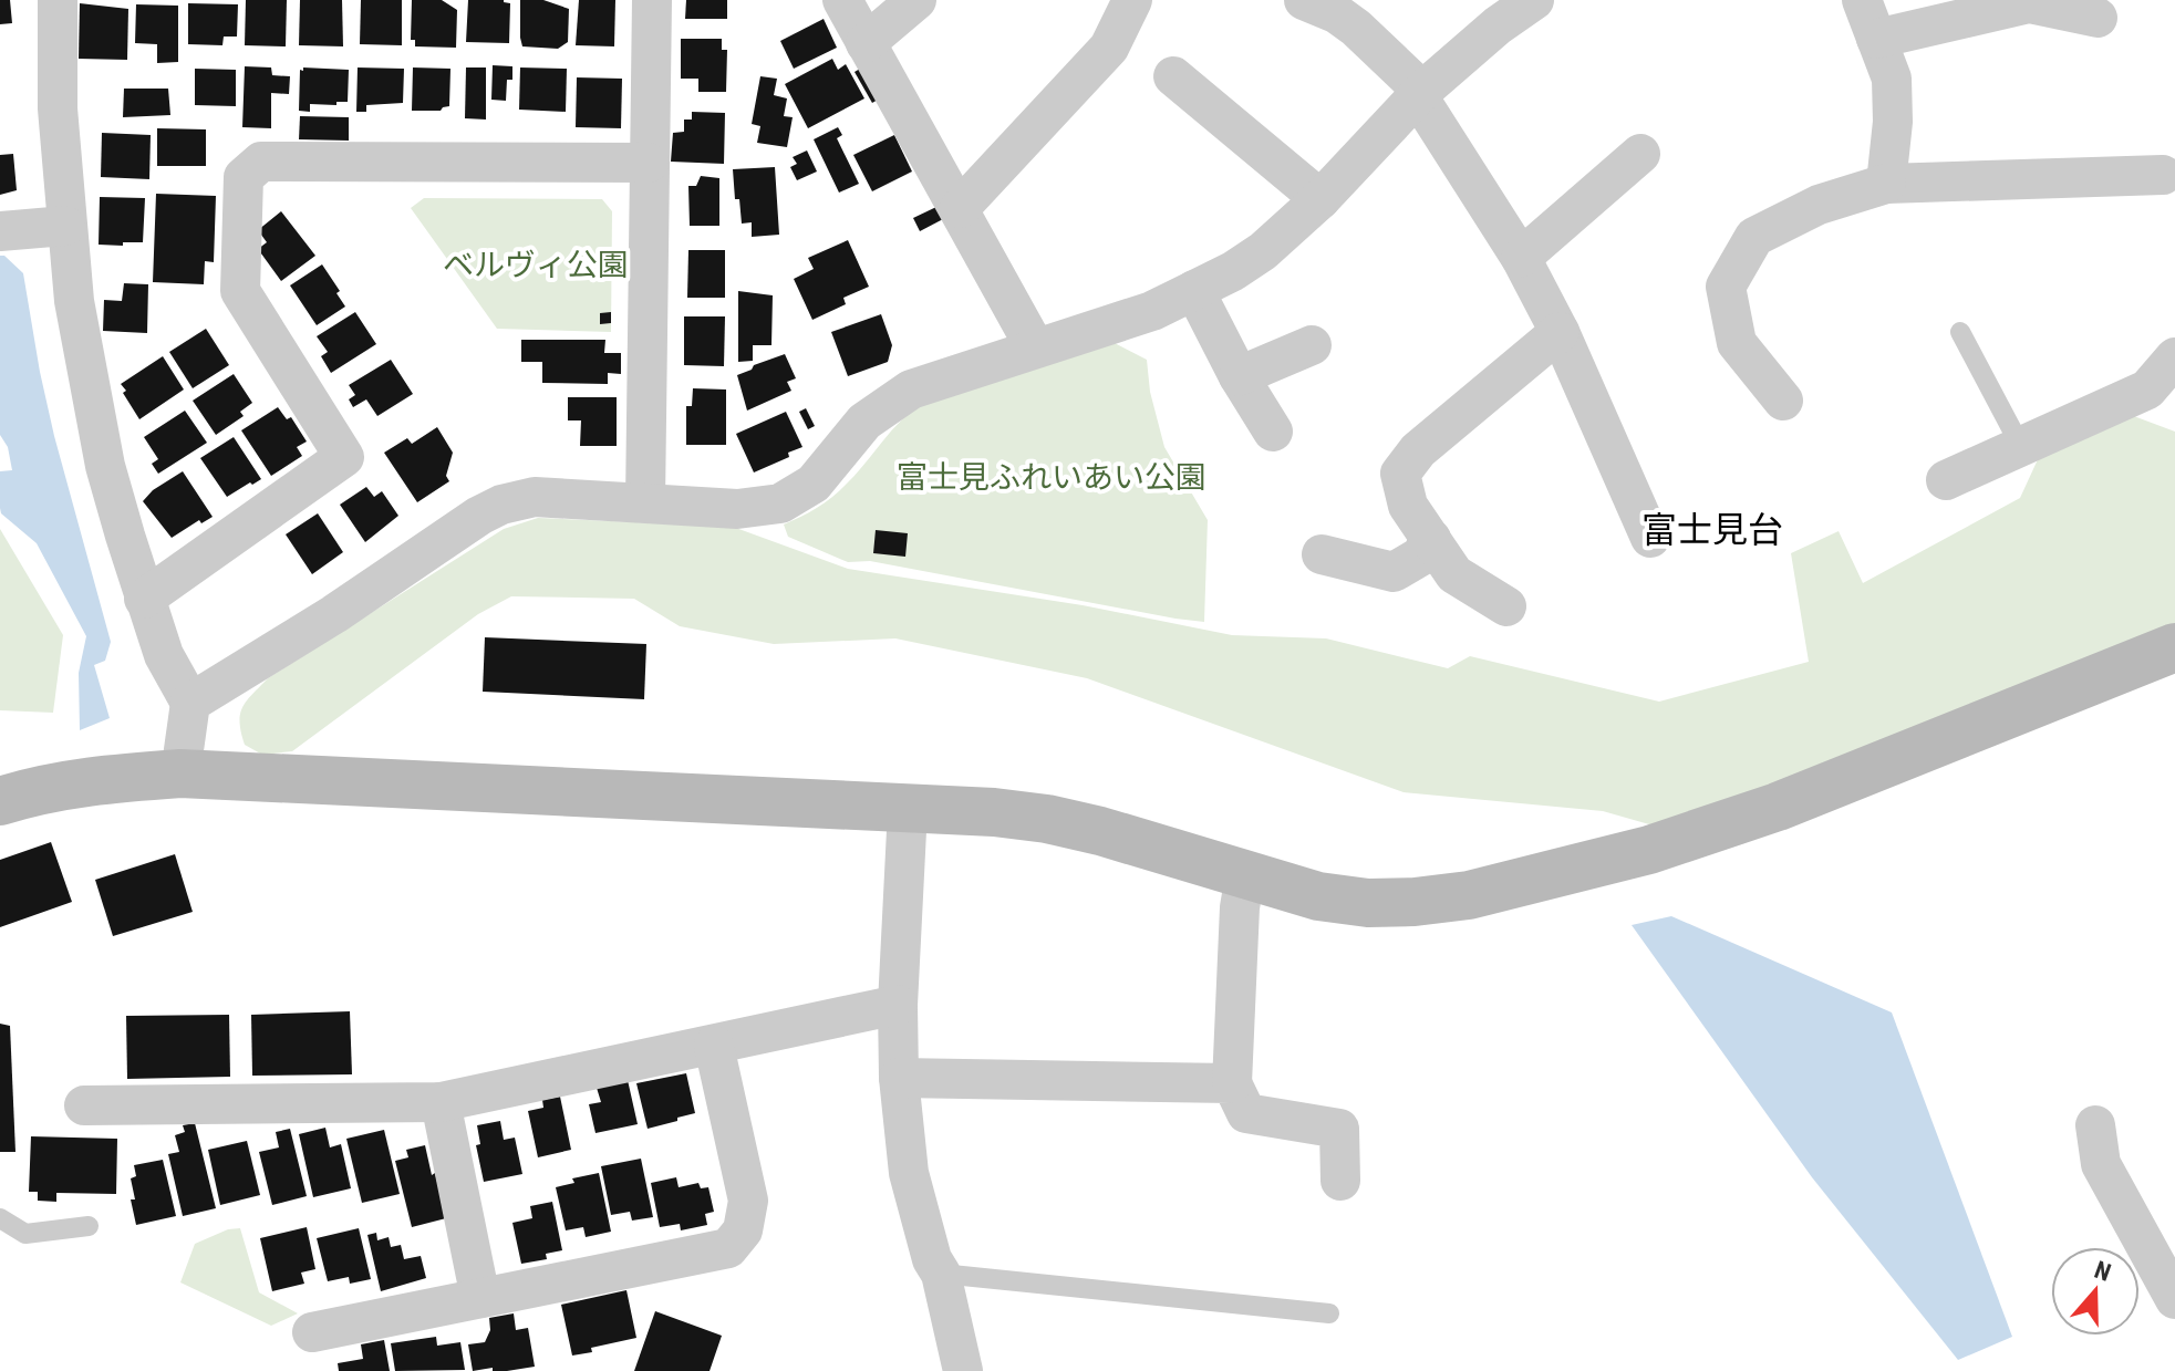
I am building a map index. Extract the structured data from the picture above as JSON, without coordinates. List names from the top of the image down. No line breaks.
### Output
{"districts":["富士見台"],"parks":["ベルヴィ公園","富士見ふれいあい公園"],"north":"top"}
